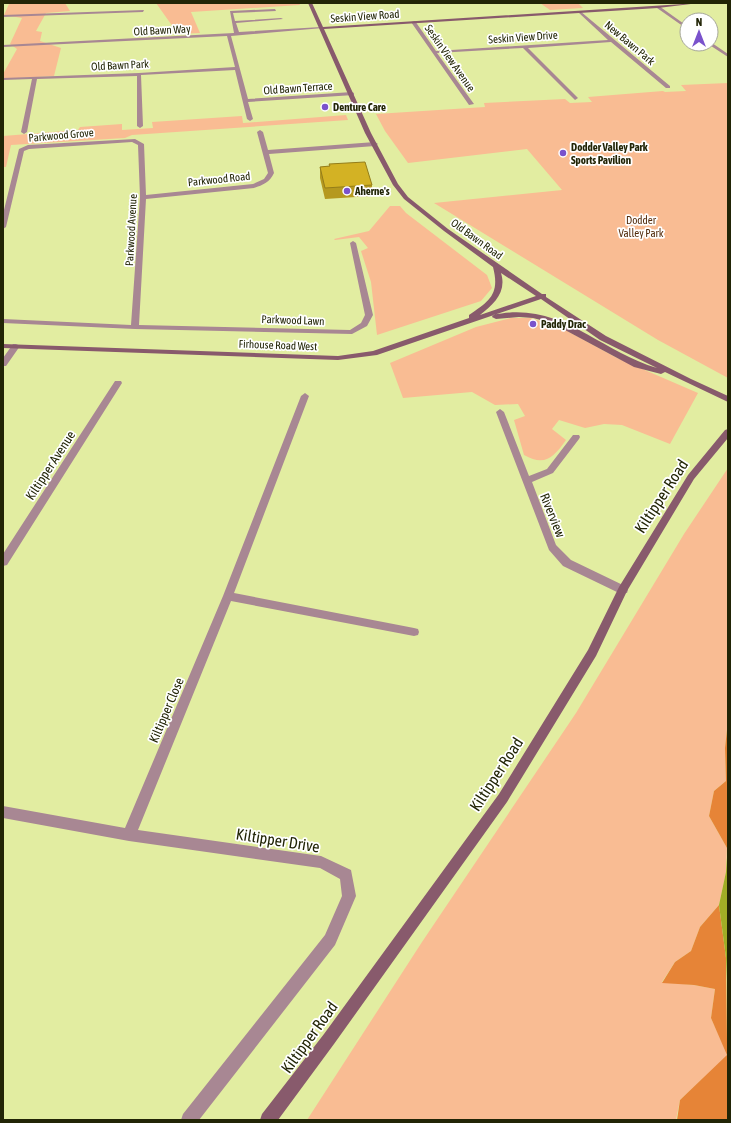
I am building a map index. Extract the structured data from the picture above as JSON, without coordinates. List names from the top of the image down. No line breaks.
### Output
{"streets":{"street":["Seskin View Road","Old Bawn Way","Seskin View Drive","New Bawn Park","Seskin View Avenue","Old Bawn Park","Old Bawn Terrace","Parkwood Grove","Parkwood Road","Parkwood Avenue","Old Bawn Road","Parkwood Lawn","Firhouse Road West","Kiltipper Avenue","Kiltipper Road","Riverview","Kiltipper Close","Kiltipper Drive"]},"crossings":[["Seskin View Road","Old Bawn Way"],["Seskin View Road","New Bawn Park"],["Seskin View Road","Seskin View Avenue"],["Seskin View Road","Old Bawn Road"],["Old Bawn Way","Old Bawn Road"],["Seskin View Drive","New Bawn Park"],["Seskin View Drive","Seskin View Avenue"],["Old Bawn Terrace","Old Bawn Road"],["Parkwood Grove","Parkwood Avenue"],["Parkwood Road","Parkwood Avenue"],["Parkwood Avenue","Parkwood Lawn"],["Old Bawn Road","Firhouse Road West"],["Kiltipper Road","Riverview"],["Kiltipper Close","Kiltipper Drive"]],"parks":["Dodder Valley Park"],"places":["Denture Care","Dodder Valley Park Sports Pavilion","Aherne's","Paddy Drac"],"north":"top"}
